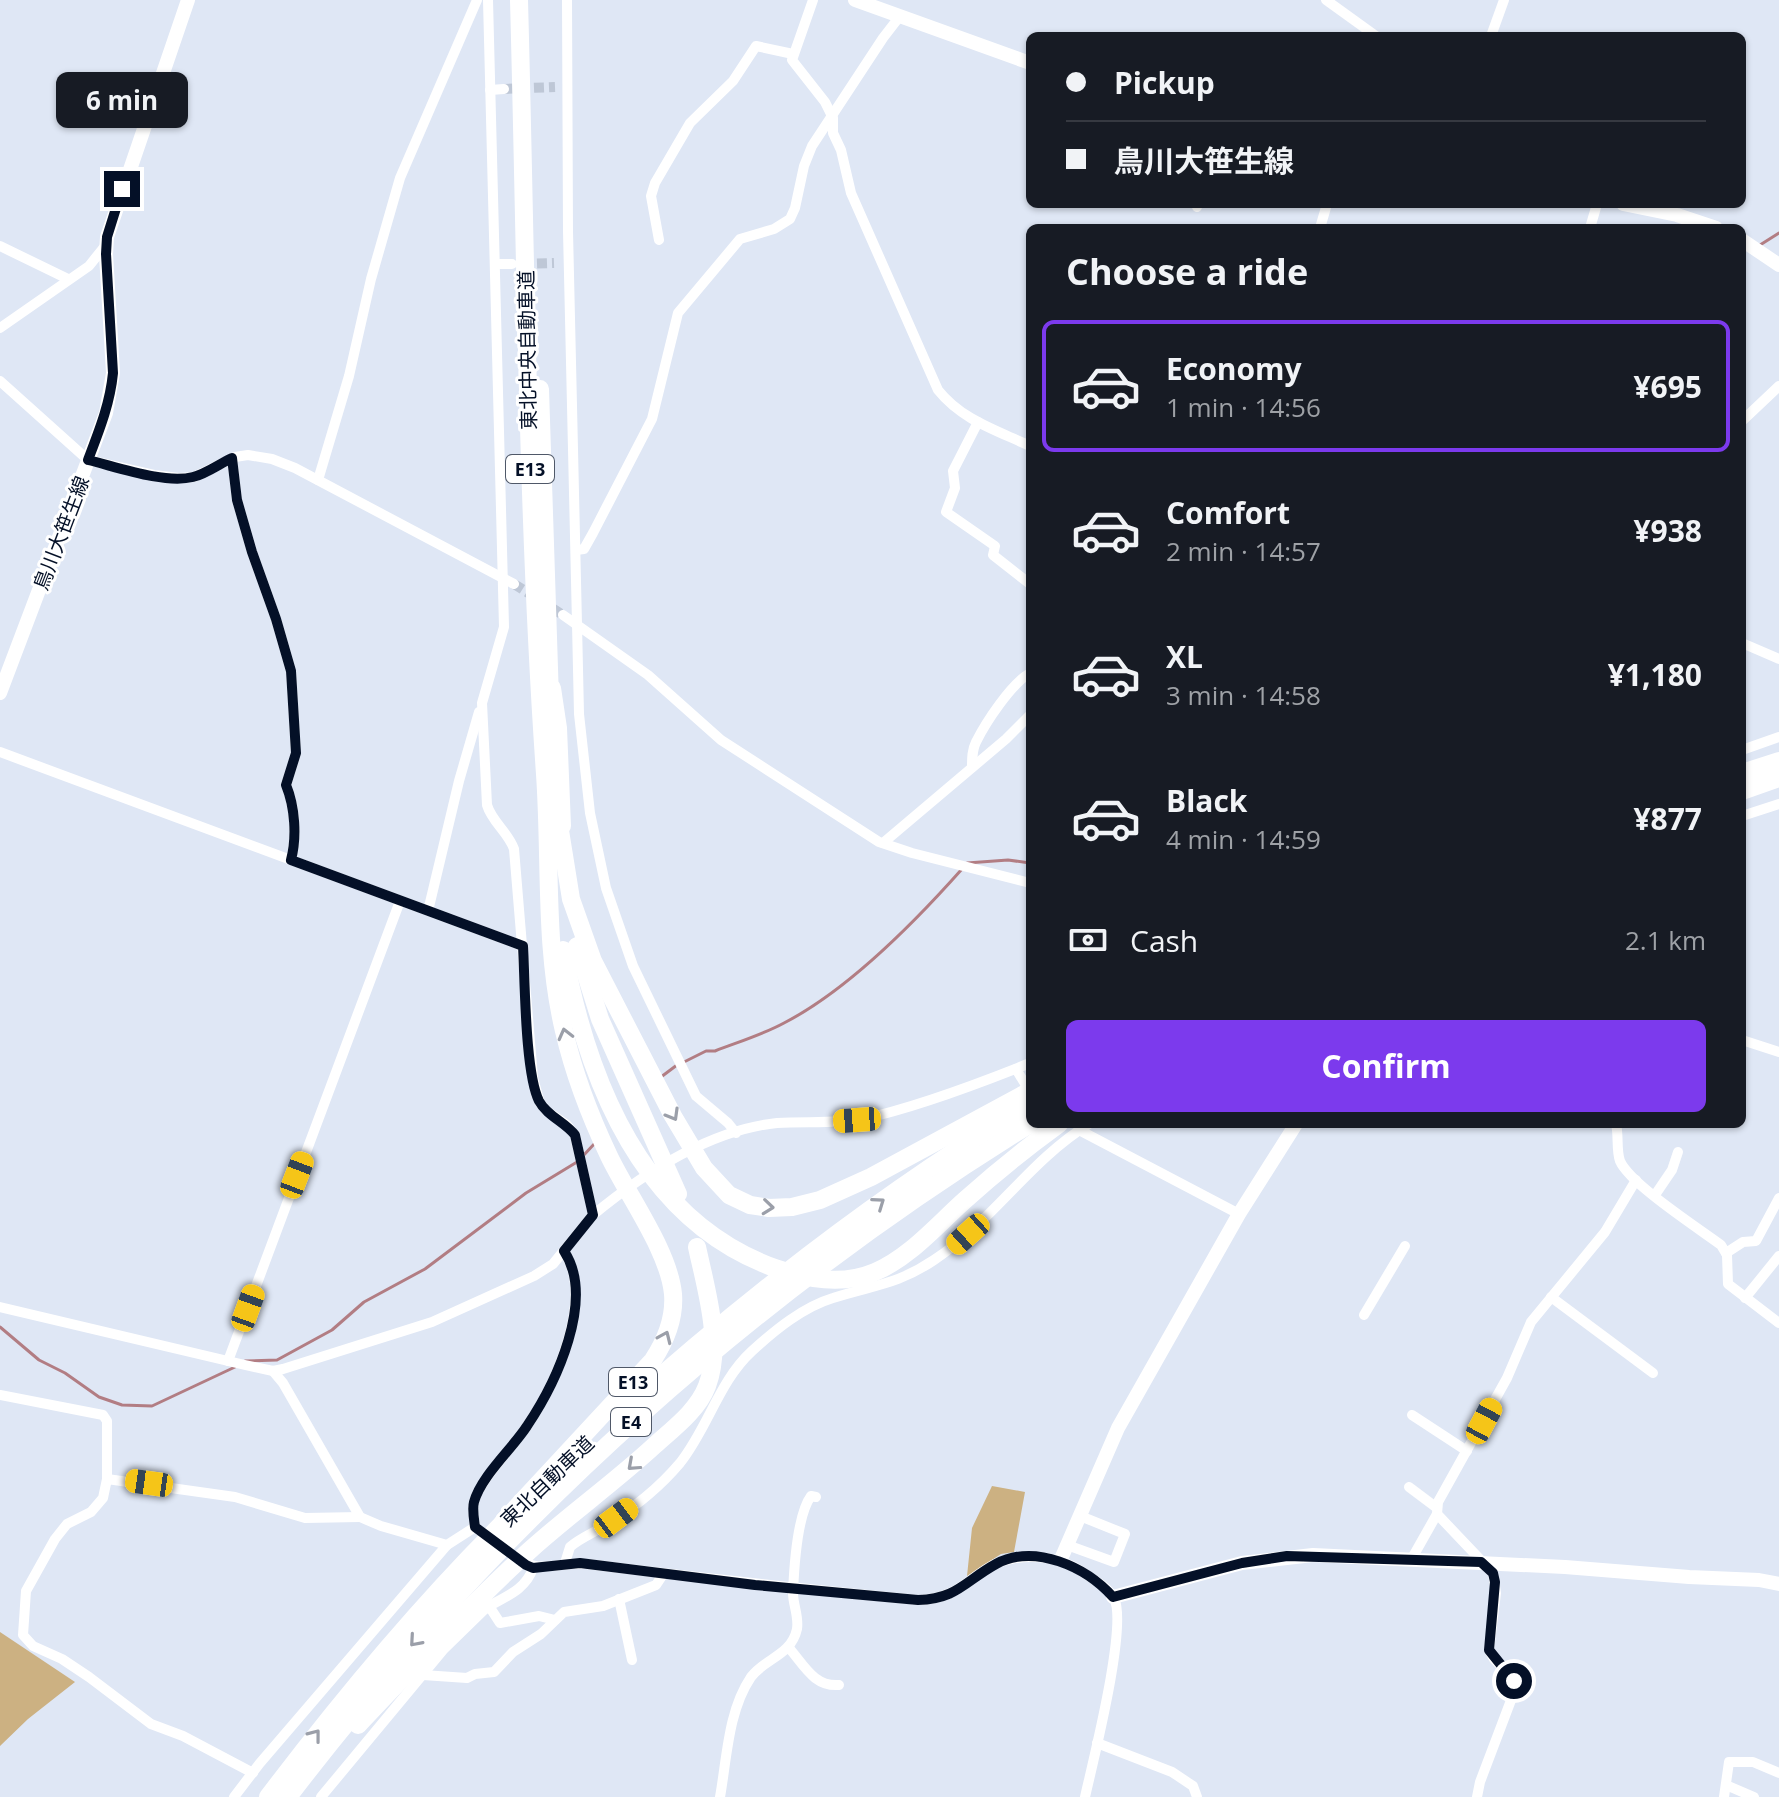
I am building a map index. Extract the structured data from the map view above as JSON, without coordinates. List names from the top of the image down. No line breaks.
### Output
{"streets":{"highway":["東北中央自動車道","E13","E4","東北自動車道"],"street":["鳥川大笹生線"]},"crossings":[["東北中央自動車道","E13"],["E13","東北自動車道"]],"page":{"banner":["Pickup","鳥川大笹生線"],"bubble":"6 min","heading":"Choose a ride","list":[{"name":"Economy","note":"1 min · 14:56","value":"¥695"},{"name":"Comfort","note":"2 min · 14:57","value":"¥938"},{"name":"XL","note":"3 min · 14:58","value":"¥1,180"},{"name":"Black","note":"4 min · 14:59","value":"¥877"}],"pay":["Cash","2.1 km"],"buttons":"Confirm"}}
